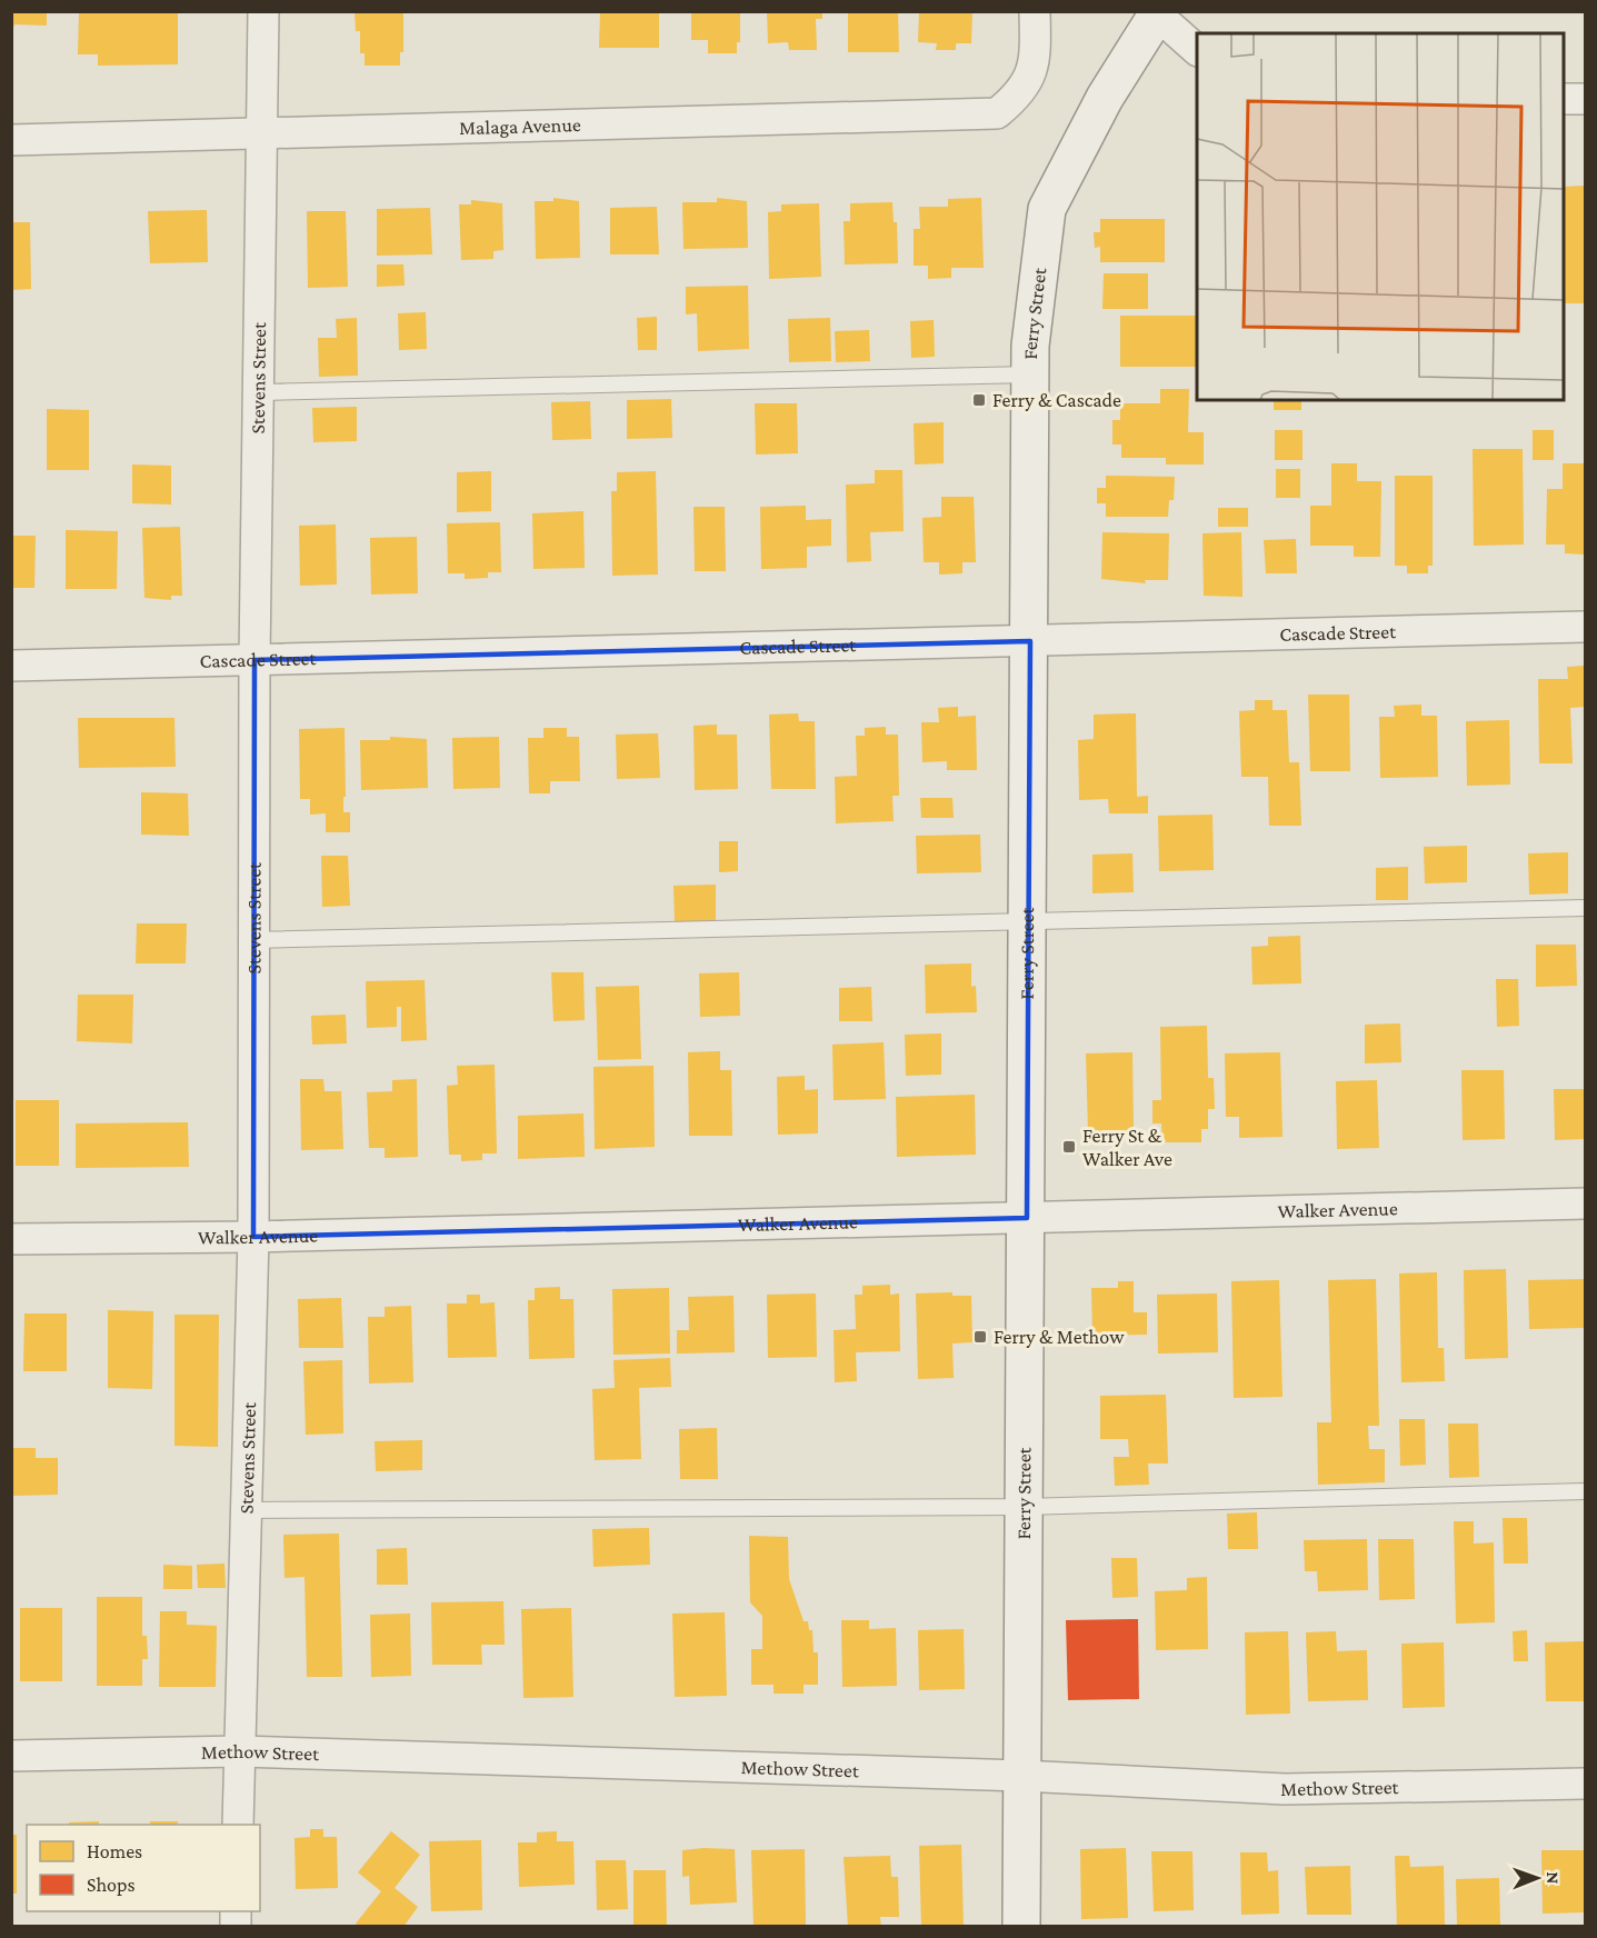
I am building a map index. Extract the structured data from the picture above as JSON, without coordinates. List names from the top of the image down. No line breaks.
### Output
{"streets":{"main road":["Ferry Street"],"street":["Malaga Avenue","Stevens Street","Cascade Street","Walker Avenue","Methow Street"]},"crossings":[["Malaga Avenue","Stevens Street"],["Ferry Street","Cascade Street"],["Ferry Street","Walker Avenue"],["Ferry Street","Methow Street"],["Stevens Street","Cascade Street"],["Stevens Street","Walker Avenue"],["Stevens Street","Methow Street"]],"places":{"transit":["Ferry & Cascade","Ferry St & Walker Ave","Ferry & Methow"]},"legend":["Homes","Shops"],"north":"right"}
